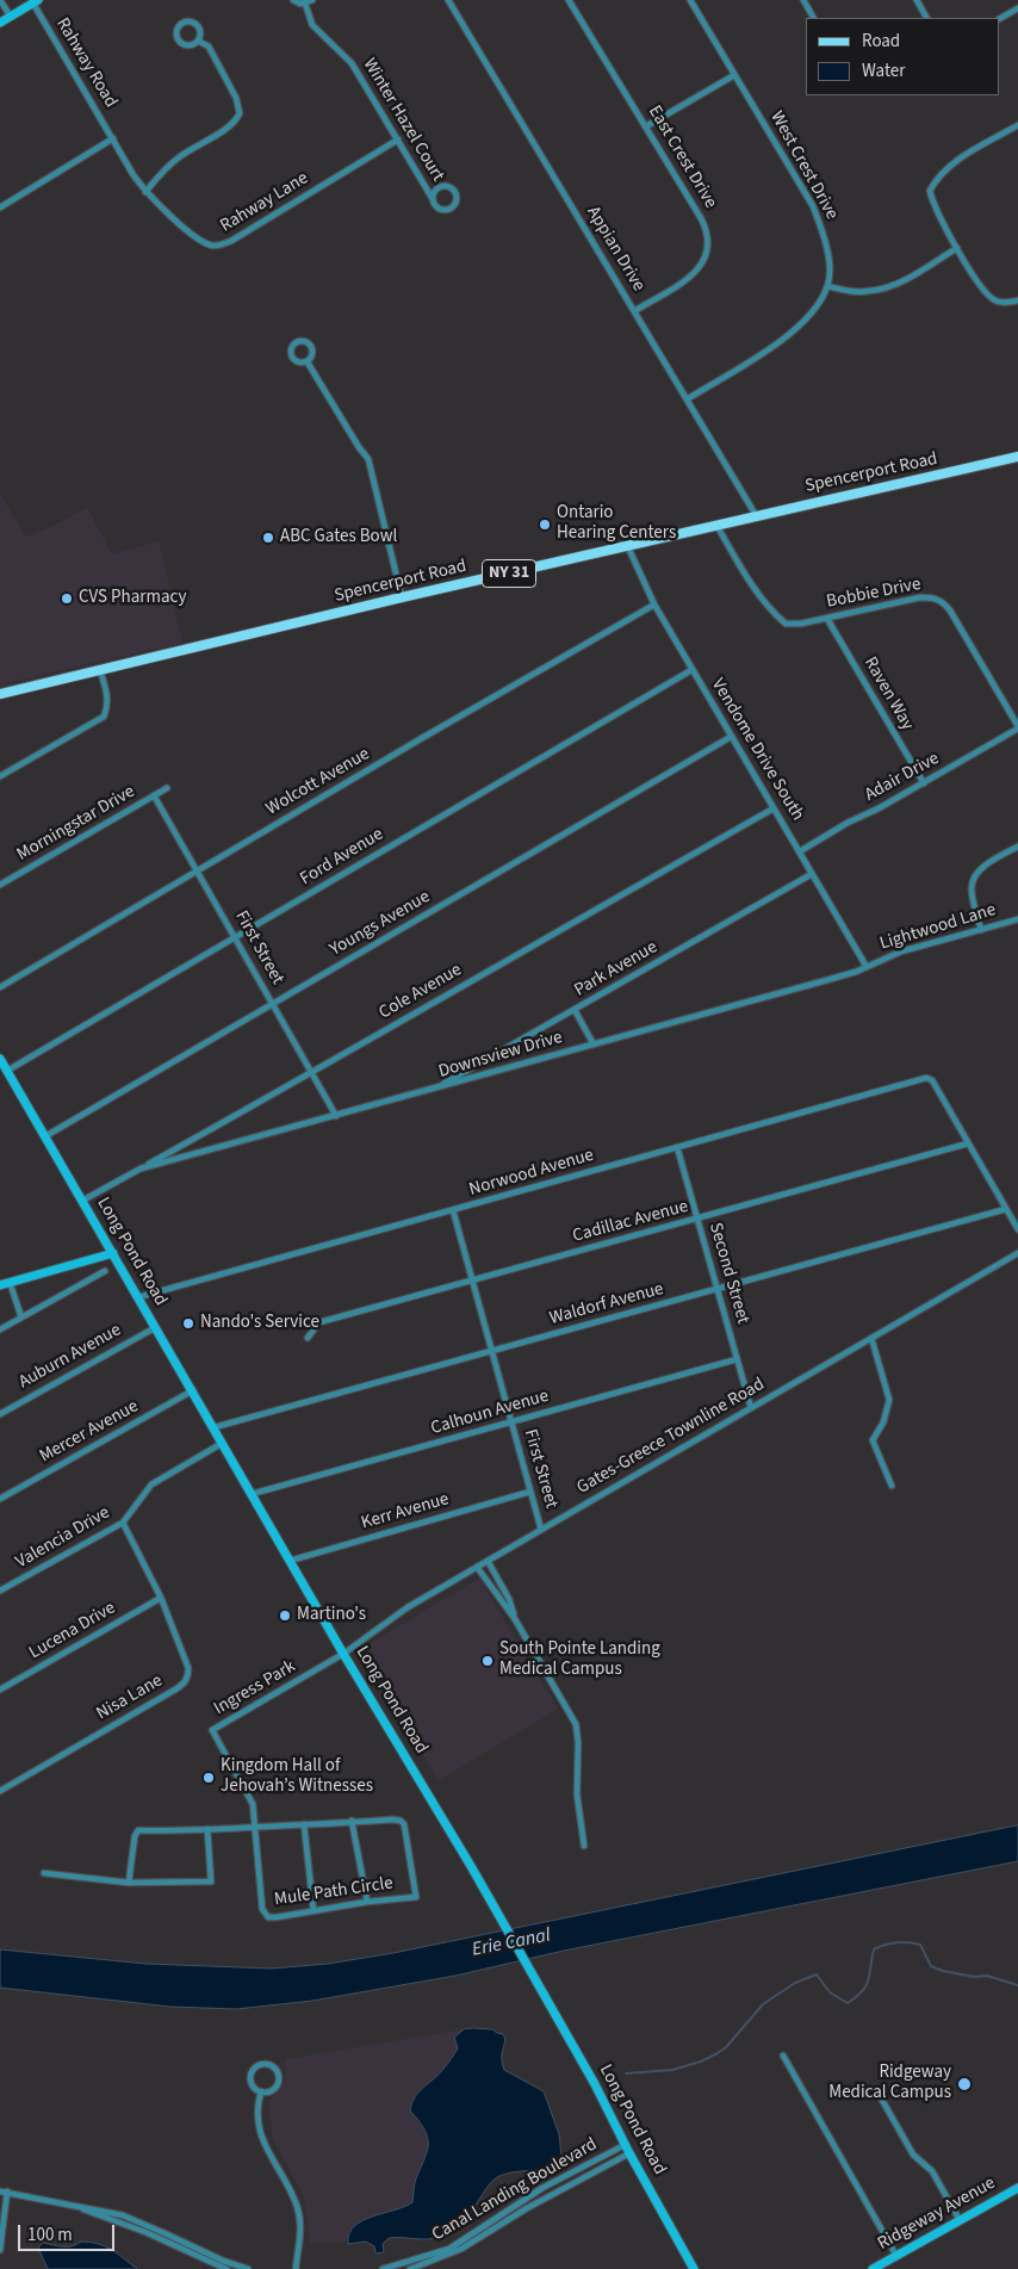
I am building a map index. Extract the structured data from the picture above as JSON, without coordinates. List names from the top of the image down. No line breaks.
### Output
{"streets":{"main road":["Spencerport Road","NY 31","Long Pond Road","Ridgeway Avenue"],"street":["Rahway Road","Winter Hazel Court","East Crest Drive","West Crest Drive","Rahway Lane","Appian Drive","Bobbie Drive","Raven Way","Vendome Drive South","Adair Drive","Wolcott Avenue","Morningstar Drive","Ford Avenue","Youngs Avenue","Lightwood Lane","First Street","Park Avenue","Cole Avenue","Downsview Drive","Norwood Avenue","Cadillac Avenue","Second Street","Waldorf Avenue","Auburn Avenue","Calhoun Avenue","Mercer Avenue","Gates-Greece Townline Road","Kerr Avenue","Valencia Drive","Lucena Drive","Ingress Park","Nisa Lane","Mule Path Circle","Canal Landing Boulevard"]},"crossings":[["Rahway Road","Rahway Lane"],["Winter Hazel Court","Rahway Lane"],["East Crest Drive","Appian Drive"],["West Crest Drive","Appian Drive"],["Appian Drive","Spencerport Road"],["Spencerport Road","Bobbie Drive"],["Spencerport Road","Vendome Drive South"],["Bobbie Drive","Raven Way"],["Bobbie Drive","Adair Drive"],["Raven Way","Adair Drive"],["Vendome Drive South","Adair Drive"],["Vendome Drive South","Wolcott Avenue"],["Vendome Drive South","Ford Avenue"],["Vendome Drive South","Youngs Avenue"],["Vendome Drive South","Lightwood Lane"],["Vendome Drive South","Park Avenue"],["Vendome Drive South","Cole Avenue"],["Vendome Drive South","Downsview Drive"],["Wolcott Avenue","First Street"],["Morningstar Drive","First Street"],["Ford Avenue","First Street"],["Ford Avenue","Long Pond Road"],["Youngs Avenue","First Street"],["Youngs Avenue","Long Pond Road"],["Lightwood Lane","Downsview Drive"],["First Street","Cole Avenue"],["First Street","Downsview Drive"],["First Street","Norwood Avenue"],["First Street","Cadillac Avenue"],["First Street","Waldorf Avenue"],["First Street","Calhoun Avenue"],["First Street","Gates-Greece Townline Road"],["First Street","Kerr Avenue"],["Park Avenue","Downsview Drive"],["Cole Avenue","Downsview Drive"],["Cole Avenue","Long Pond Road"],["Norwood Avenue","Cadillac Avenue"],["Norwood Avenue","Long Pond Road"],["Norwood Avenue","Second Street"],["Cadillac Avenue","Second Street"],["Long Pond Road","Waldorf Avenue"],["Long Pond Road","Auburn Avenue"],["Long Pond Road","Calhoun Avenue"],["Long Pond Road","Mercer Avenue"],["Long Pond Road","Gates-Greece Townline Road"],["Long Pond Road","Kerr Avenue"],["Long Pond Road","Valencia Drive"],["Long Pond Road","Ingress Park"],["Long Pond Road","Canal Landing Boulevard"],["Second Street","Waldorf Avenue"],["Second Street","Calhoun Avenue"],["Second Street","Gates-Greece Townline Road"],["Gates-Greece Townline Road","Ingress Park"],["Valencia Drive","Nisa Lane"],["Lucena Drive","Nisa Lane"],["Ingress Park","Mule Path Circle"]],"water":["Erie Canal"],"places":["Ontario Hearing Centers","ABC Gates Bowl","CVS Pharmacy","Nando's Service","Martino's","South Pointe Landing Medical Campus","Kingdom Hall of Jehovah’s Witnesses","Ridgeway Medical Campus"],"legend":["Road","Water"],"scale_bar":"100 m"}
